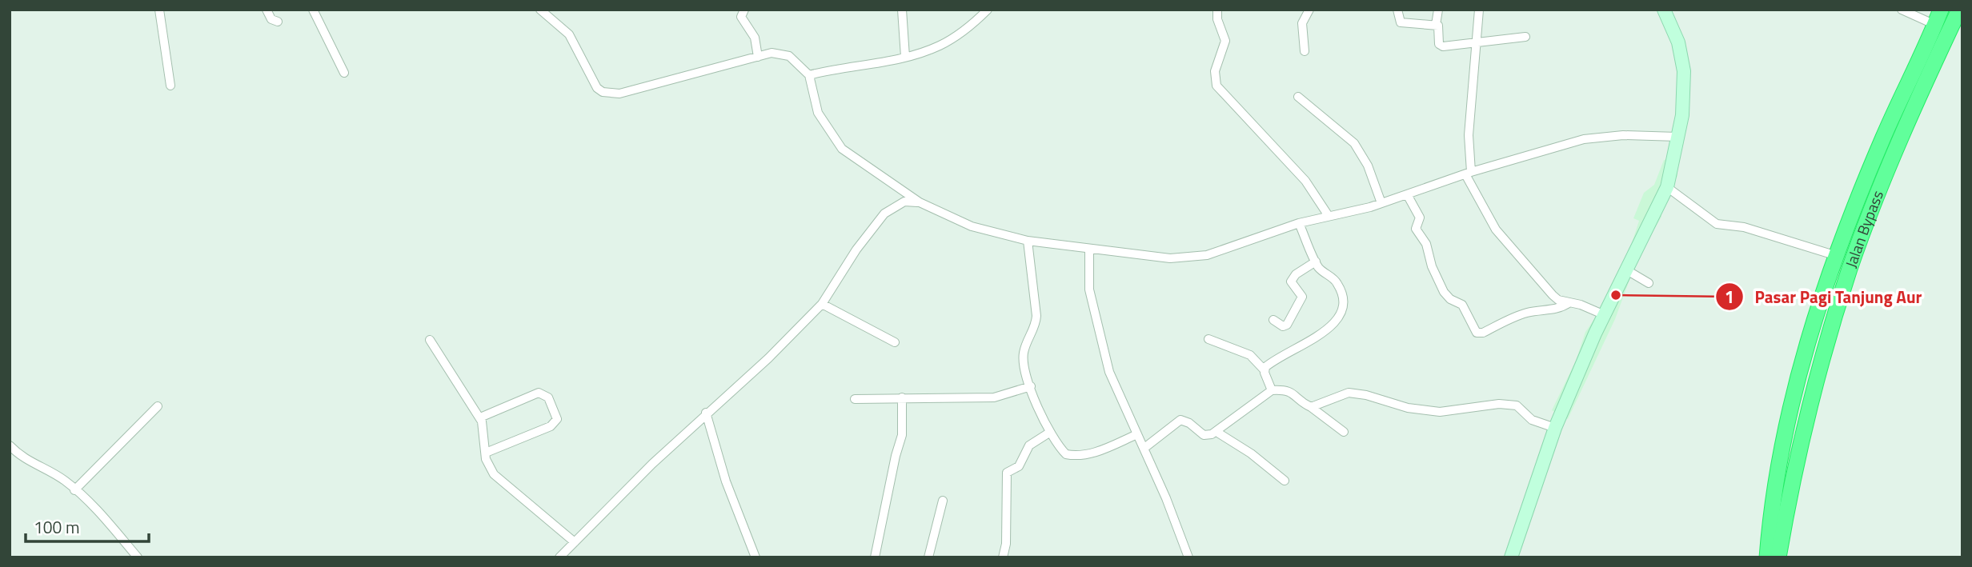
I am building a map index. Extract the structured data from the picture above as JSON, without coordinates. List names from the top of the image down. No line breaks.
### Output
{"streets":{"highway":["Jalan Bypass"]},"places":["Pasar Pagi Tanjung Aur"],"scale_bar":"100 m"}
